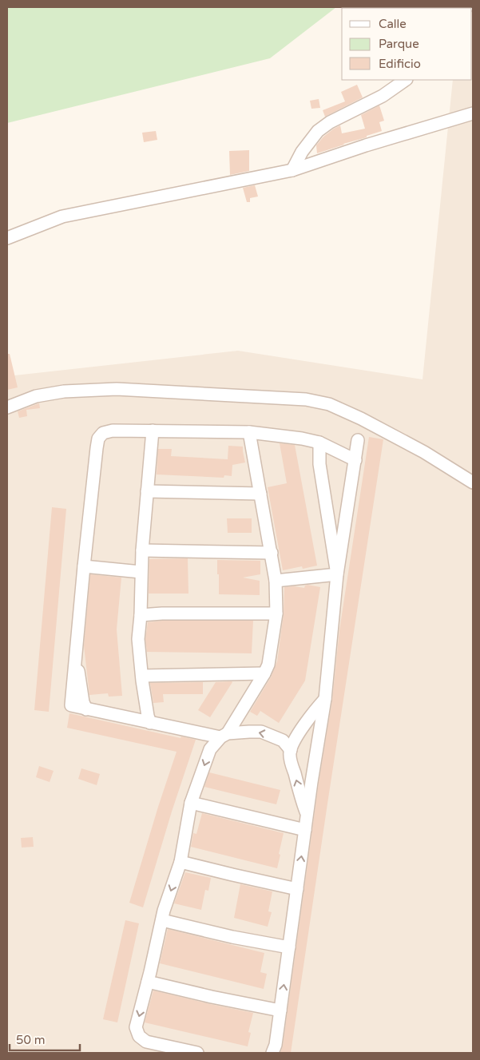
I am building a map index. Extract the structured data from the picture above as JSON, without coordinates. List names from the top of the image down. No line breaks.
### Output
{"legend":["Calle","Parque","Edificio"],"scale_bar":"50 m"}
